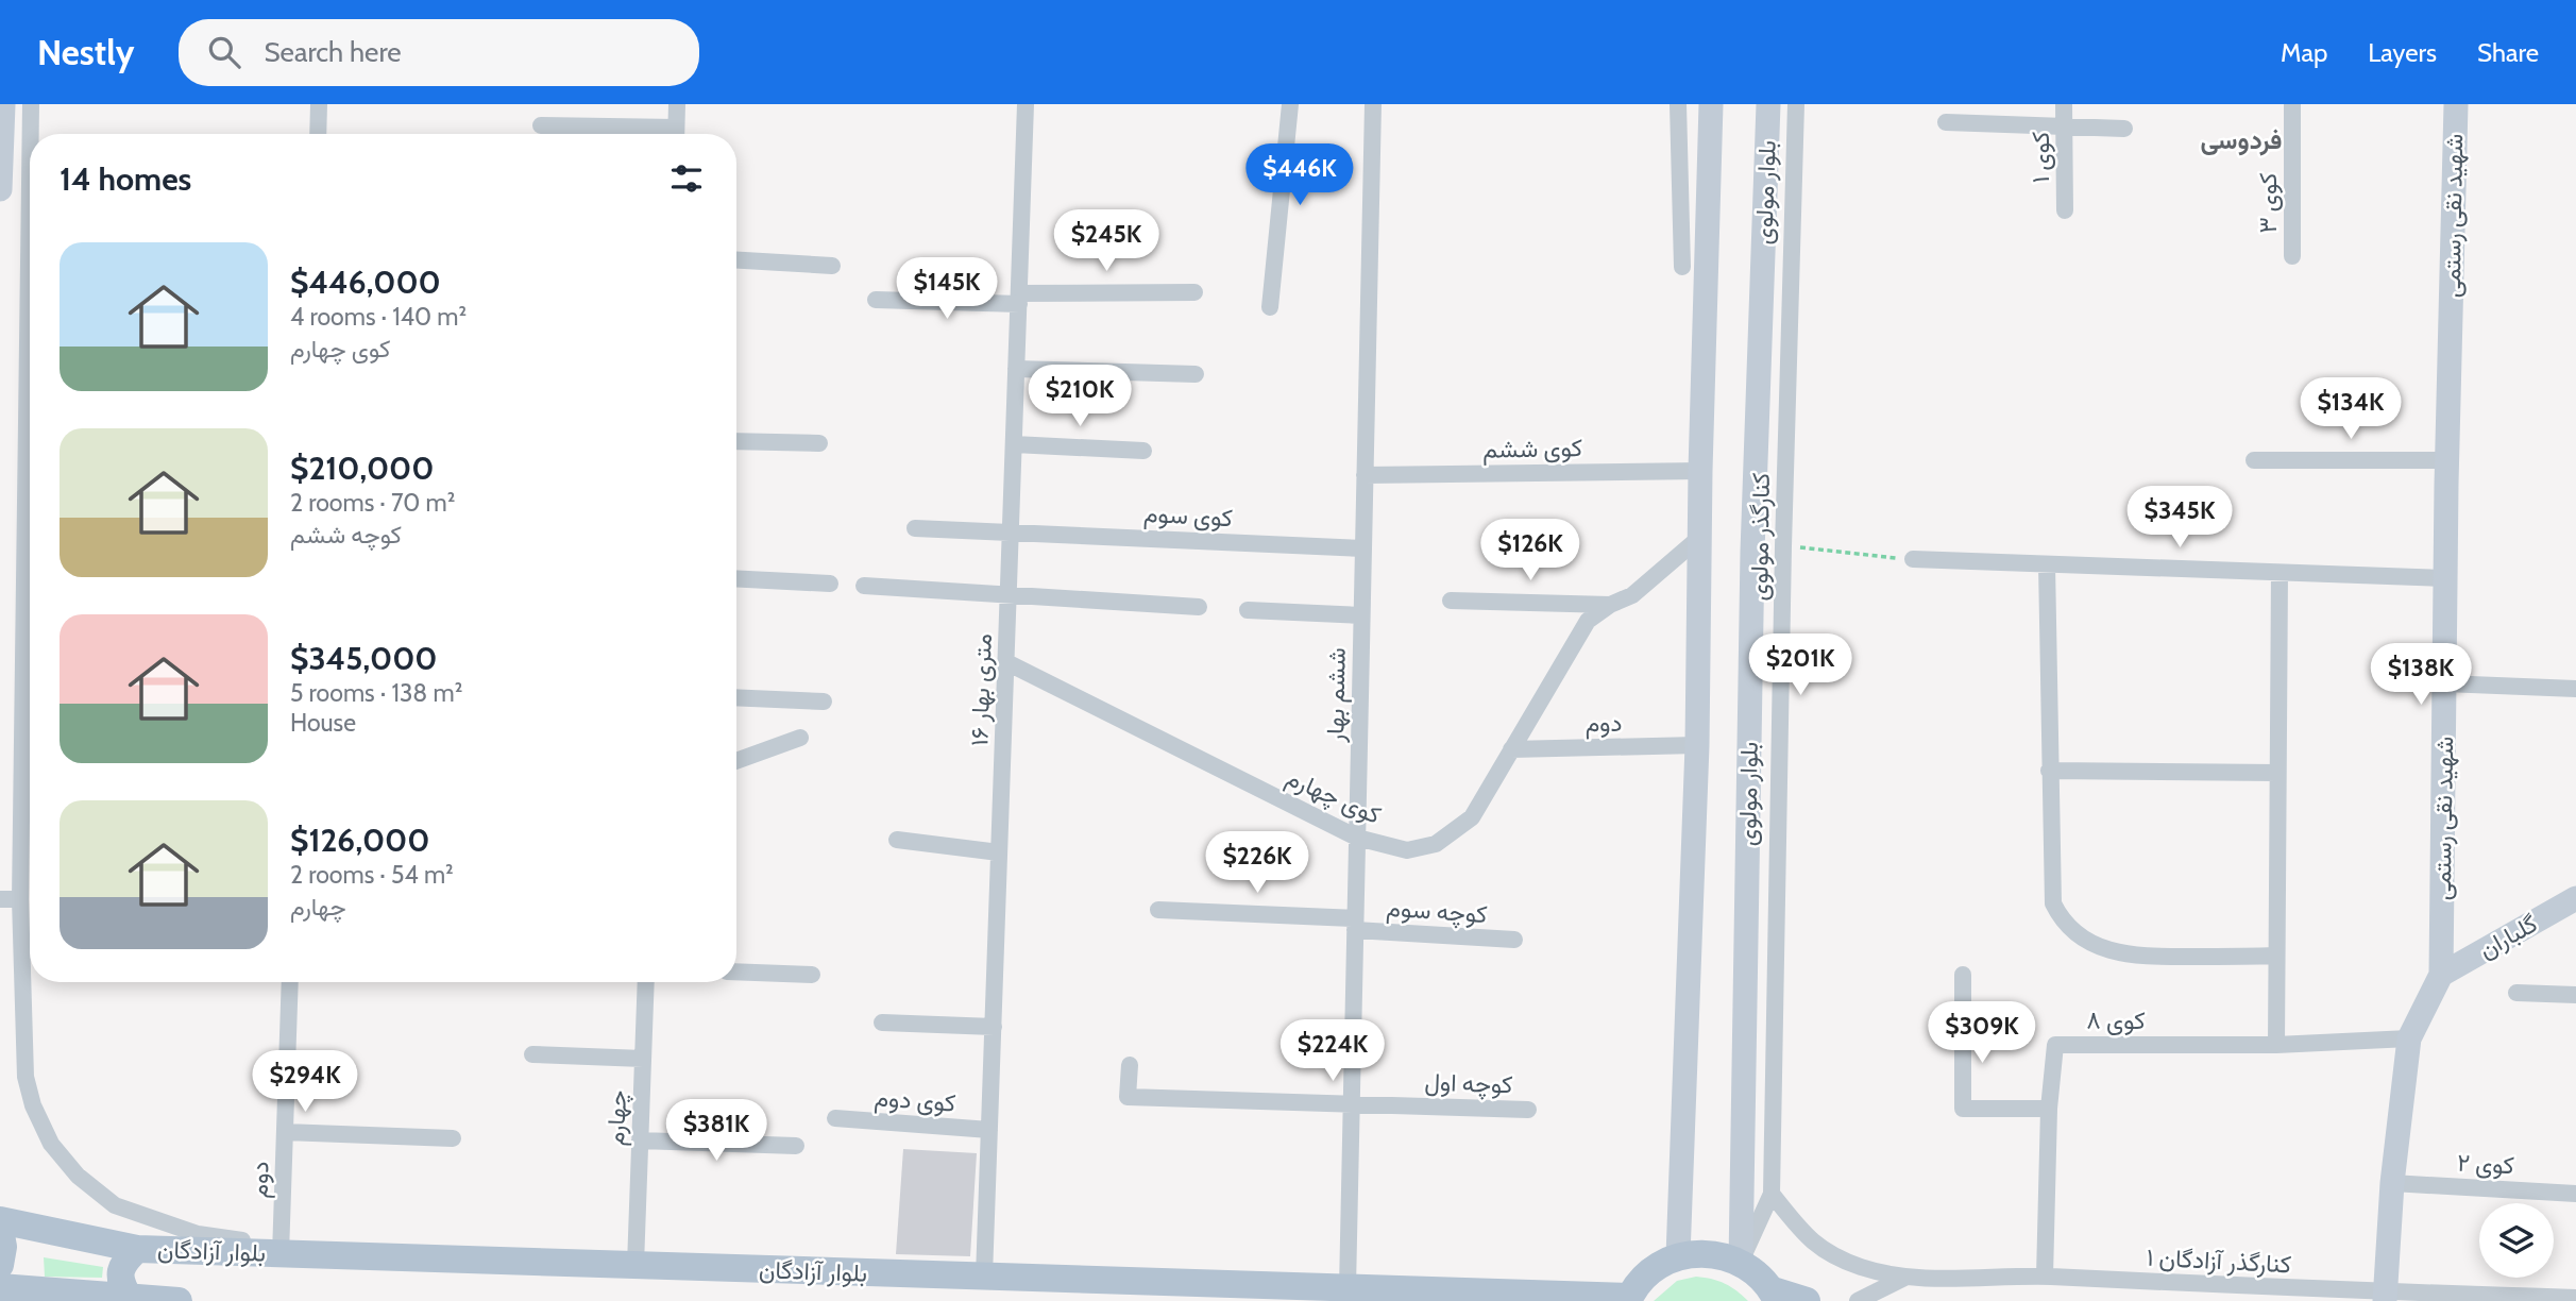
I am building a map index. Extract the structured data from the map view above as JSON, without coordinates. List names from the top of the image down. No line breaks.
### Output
{"streets":{"main road":["بلوار مولوی","شهید نقی رستمی","گلباران","بلوار آزادگان"],"street":["کوی ۱","کوی ۳","کوی ششم","کوی سوم","کنارگذر مولوی","۱۶ متری بهار","ششم بهار","دوم","کوی چهارم","کوچه سوم","کوی ۸","کوچه اول","کوی دوم","چهارم","کوی ۲","کنارگذر آزادگان ۱"]},"crossings":[["بلوار مولوی","کنارگذر مولوی"],["شهید نقی رستمی","گلباران"],["شهید نقی رستمی","کوی ۸"],["شهید نقی رستمی","کوی ۲"],["شهید نقی رستمی","کنارگذر آزادگان ۱"],["کوی ششم","ششم بهار"],["کوی سوم","۱۶ متری بهار"],["کوی سوم","ششم بهار"],["کنارگذر مولوی","کنارگذر آزادگان ۱"],["۱۶ متری بهار","کوی چهارم"],["۱۶ متری بهار","کوی دوم"],["۱۶ متری بهار","بلوار آزادگان"],["ششم بهار","کوی چهارم"],["ششم بهار","کوچه سوم"],["ششم بهار","کوچه اول"],["ششم بهار","بلوار آزادگان"],["دوم","کوی چهارم"],["دوم","بلوار آزادگان"],["کوی ۸","کنارگذر آزادگان ۱"],["چهارم","بلوار آزادگان"]],"districts":["فردوسی"],"page":{"header":"Nestly","search":"Search here","nav":["Map","Layers","Share"],"heading":"14 homes","price":["$446K","$245K","$145K","$210K","$134K","$345K","$126K","$201K","$138K","$226K","$309K","$224K","$294K","$381K"],"list":[{"name":"$446,000","note":"4 rooms · 140 m² · کوی چهارم"},{"name":"$210,000","note":"2 rooms · 70 m² · کوچه ششم"},{"name":"$345,000","note":"5 rooms · 138 m² · House"},{"name":"$126,000","note":"2 rooms · 54 m² · چهارم"}]}}
